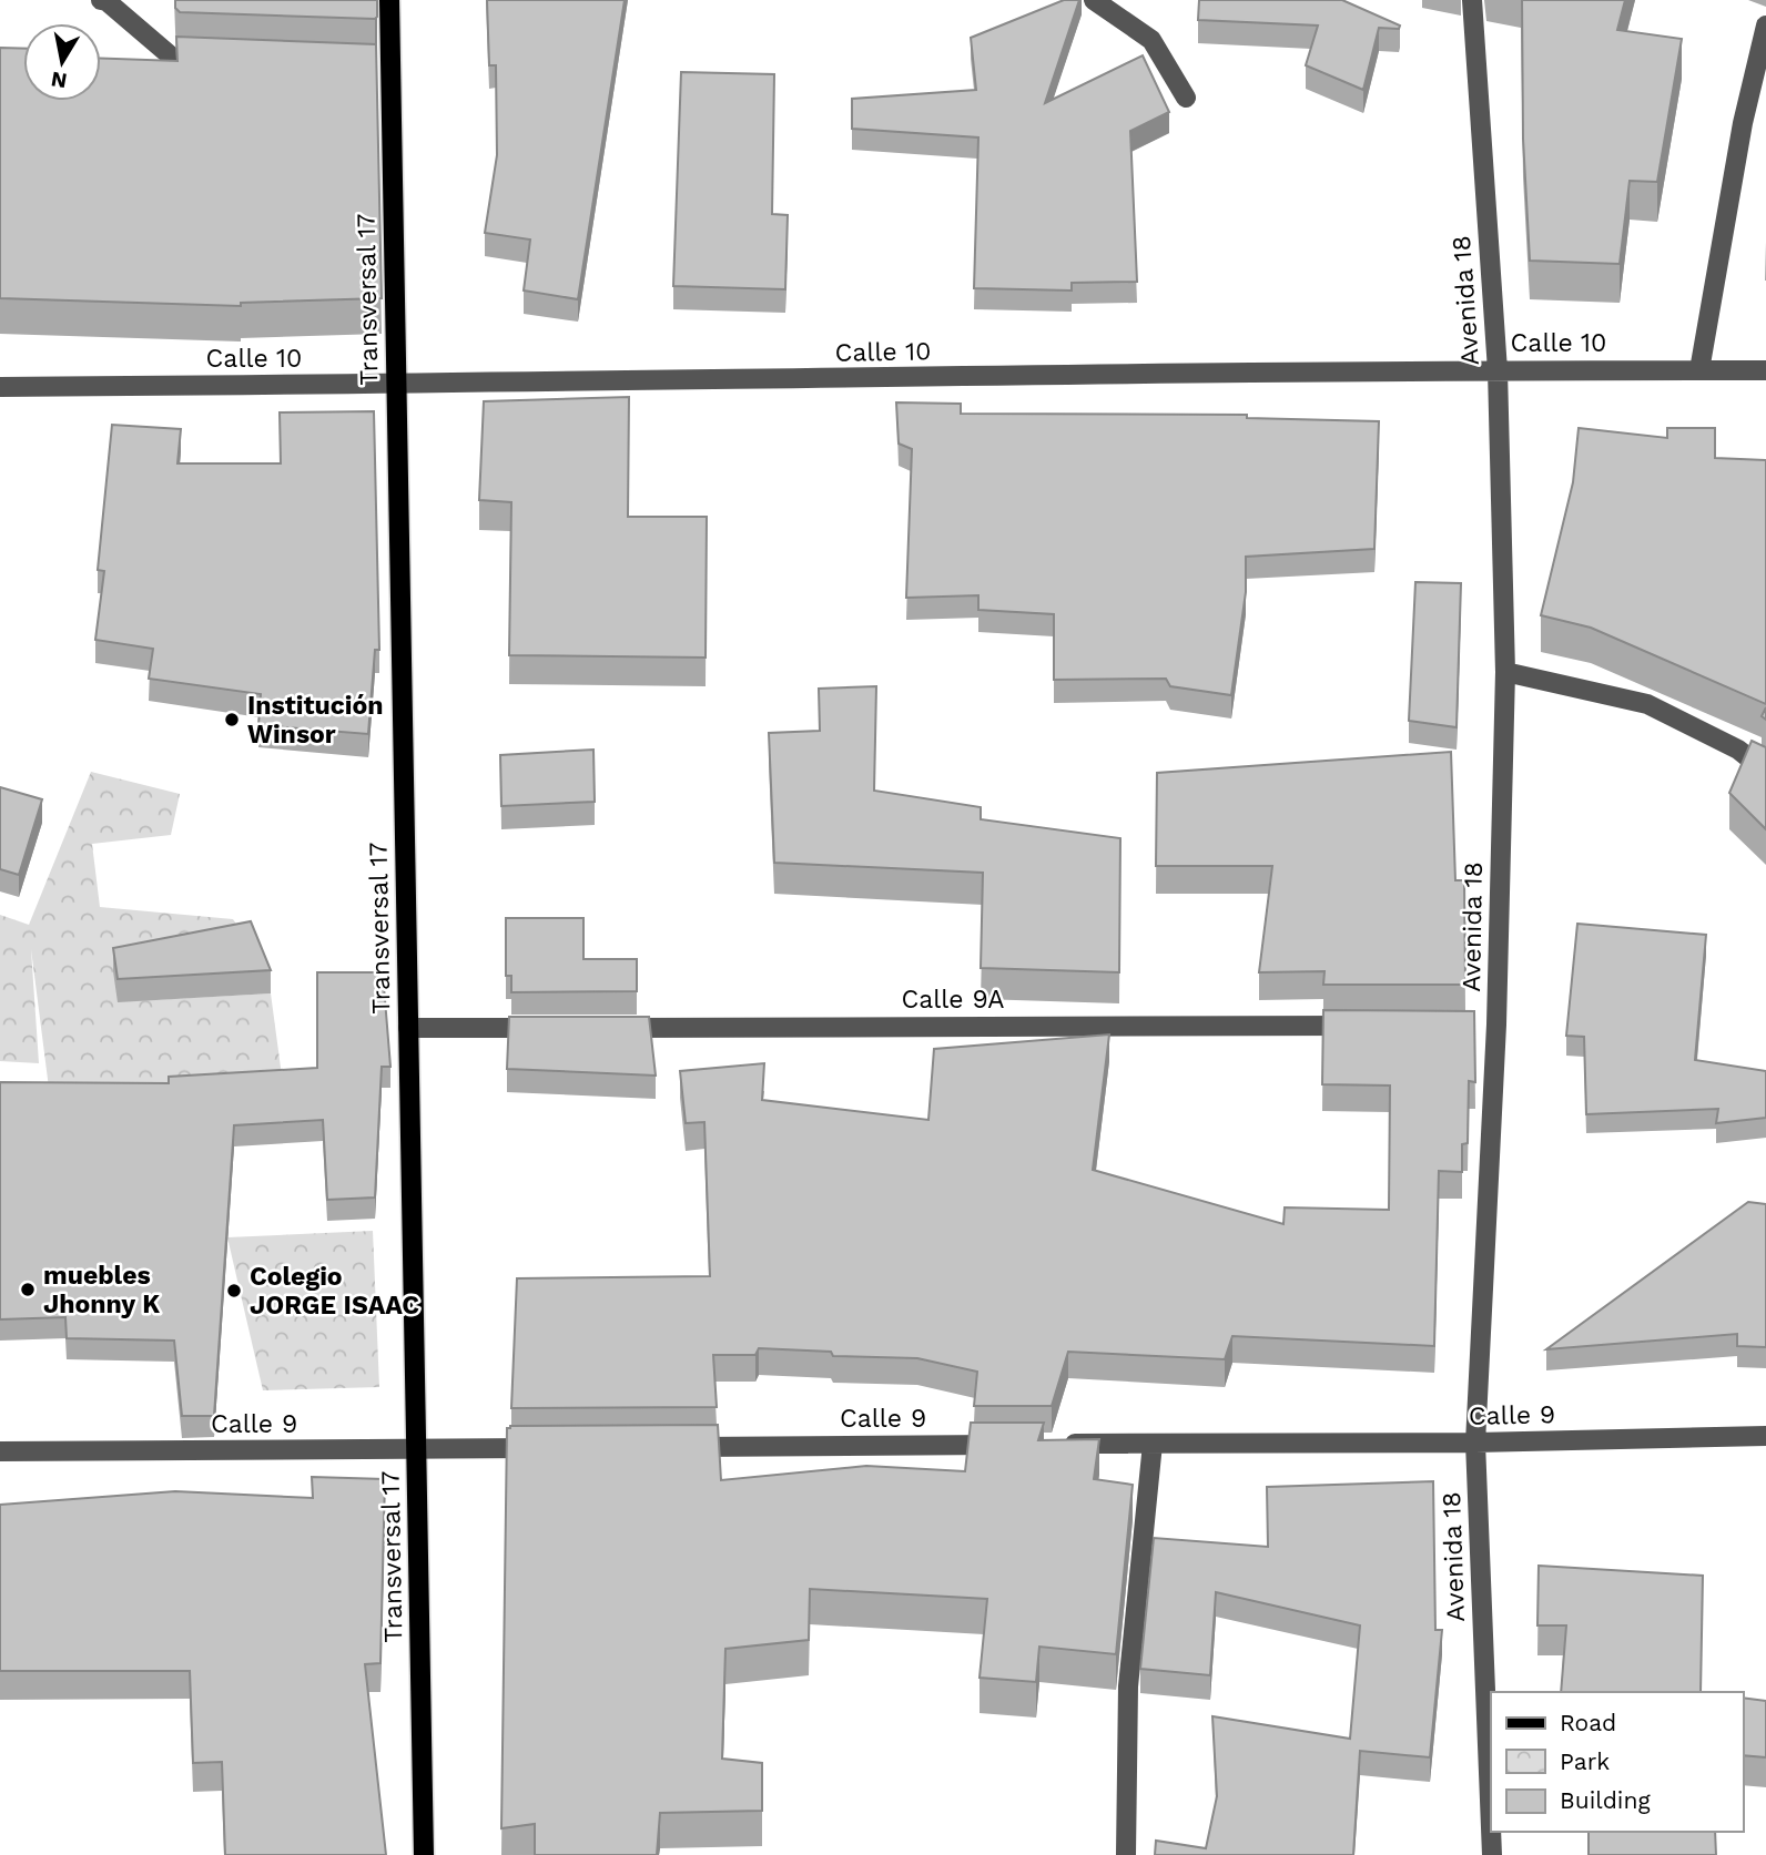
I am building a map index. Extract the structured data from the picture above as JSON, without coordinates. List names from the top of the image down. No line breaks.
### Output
{"streets":{"main road":["Transversal 17"],"street":["Avenida 18","Calle 10","Calle 9A","Calle 9"]},"crossings":[["Transversal 17","Calle 10"],["Transversal 17","Calle 9"],["Avenida 18","Calle 10"],["Avenida 18","Calle 9"]],"places":["Institución Winsor","muebles Jhonny K","Colegio JORGE ISAAC"],"legend":["Road","Park","Building"],"north":"bottom"}
